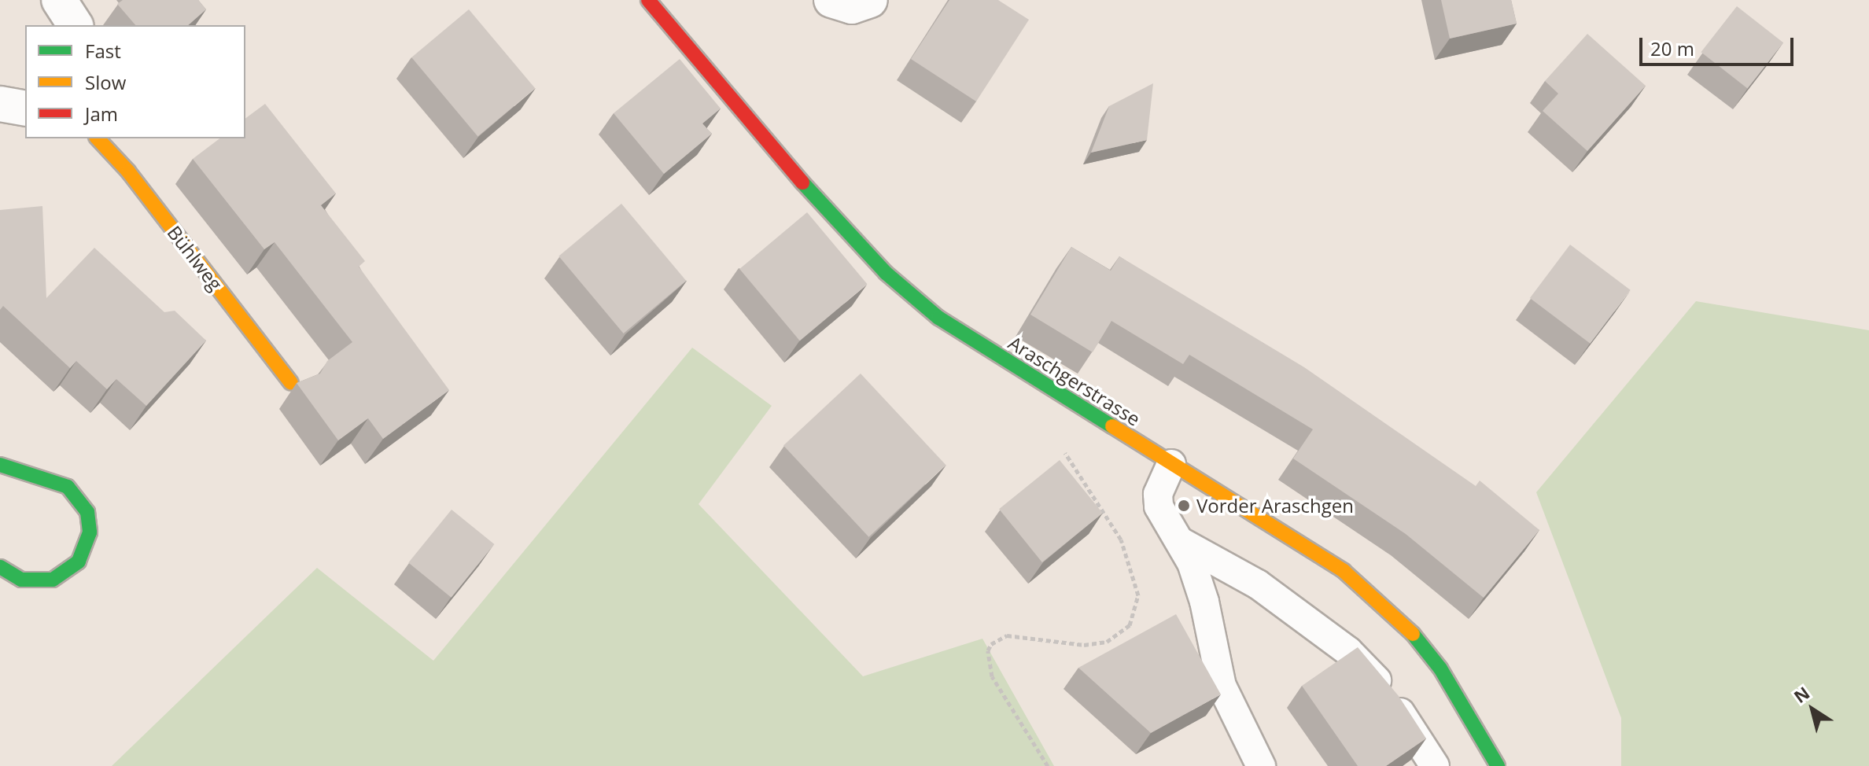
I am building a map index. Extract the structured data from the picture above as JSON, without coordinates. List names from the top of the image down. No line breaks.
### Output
{"streets":{"street":["Bühlweg","Araschgerstrasse"]},"places":["Vorder Araschgen"],"legend":["Fast","Slow","Jam"],"scale_bar":"20 m","north":"top left"}
